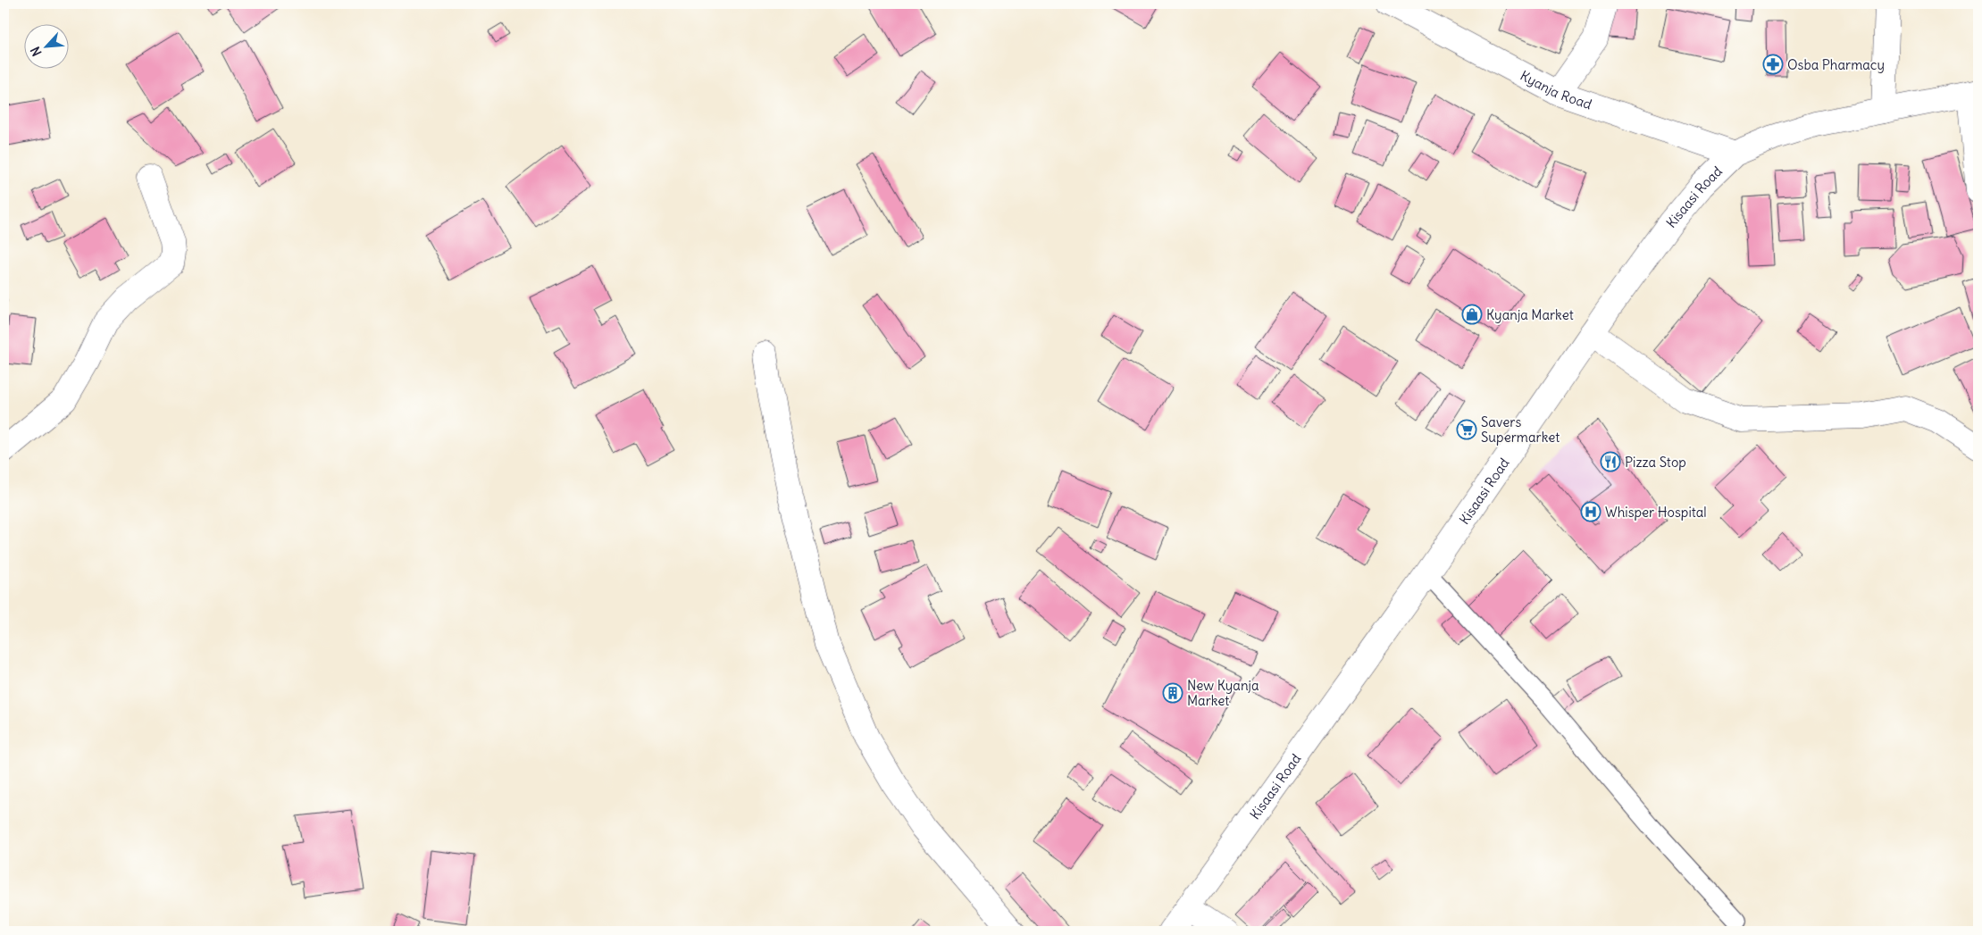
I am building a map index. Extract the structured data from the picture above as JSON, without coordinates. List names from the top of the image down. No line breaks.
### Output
{"streets":{"street":["Kyanja Road","Kisaasi Road"]},"crossings":[["Kyanja Road","Kisaasi Road"]],"places":{"pharmacy":["Osba Pharmacy"],"shop":["Kyanja Market"],"supermarket":["Savers Supermarket"],"restaurant":["Pizza Stop"],"hospital":["Whisper Hospital"],"building":["New Kyanja Market"]},"north":"bottom left"}
